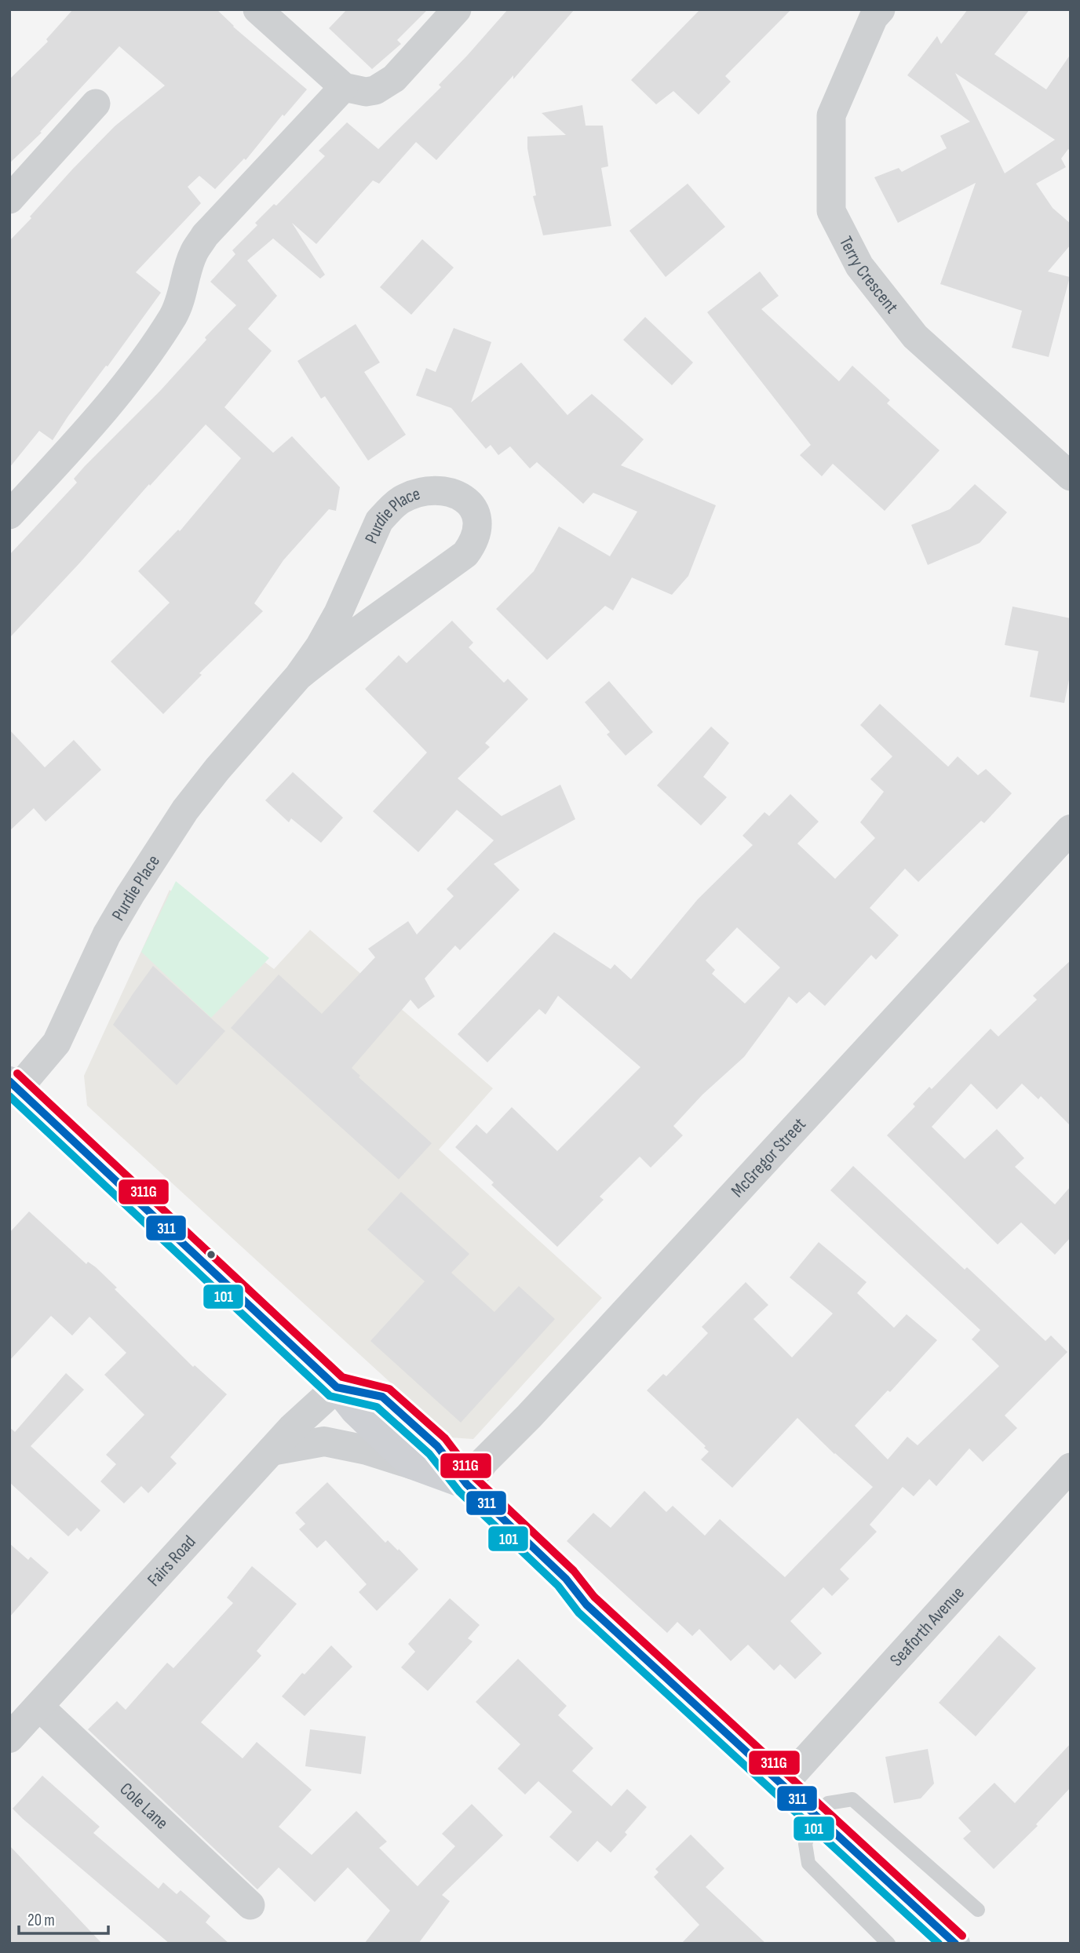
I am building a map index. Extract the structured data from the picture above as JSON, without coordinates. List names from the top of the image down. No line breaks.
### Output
{"streets":{"street":["Terry Crescent","Purdie Place","McGregor Street","Fairs Road","Seaforth Avenue","Cole Lane"]},"crossings":[["Fairs Road","Cole Lane"]],"lines":["transit line 311G","transit line 311","transit line 101"],"scale_bar":"20 m"}
